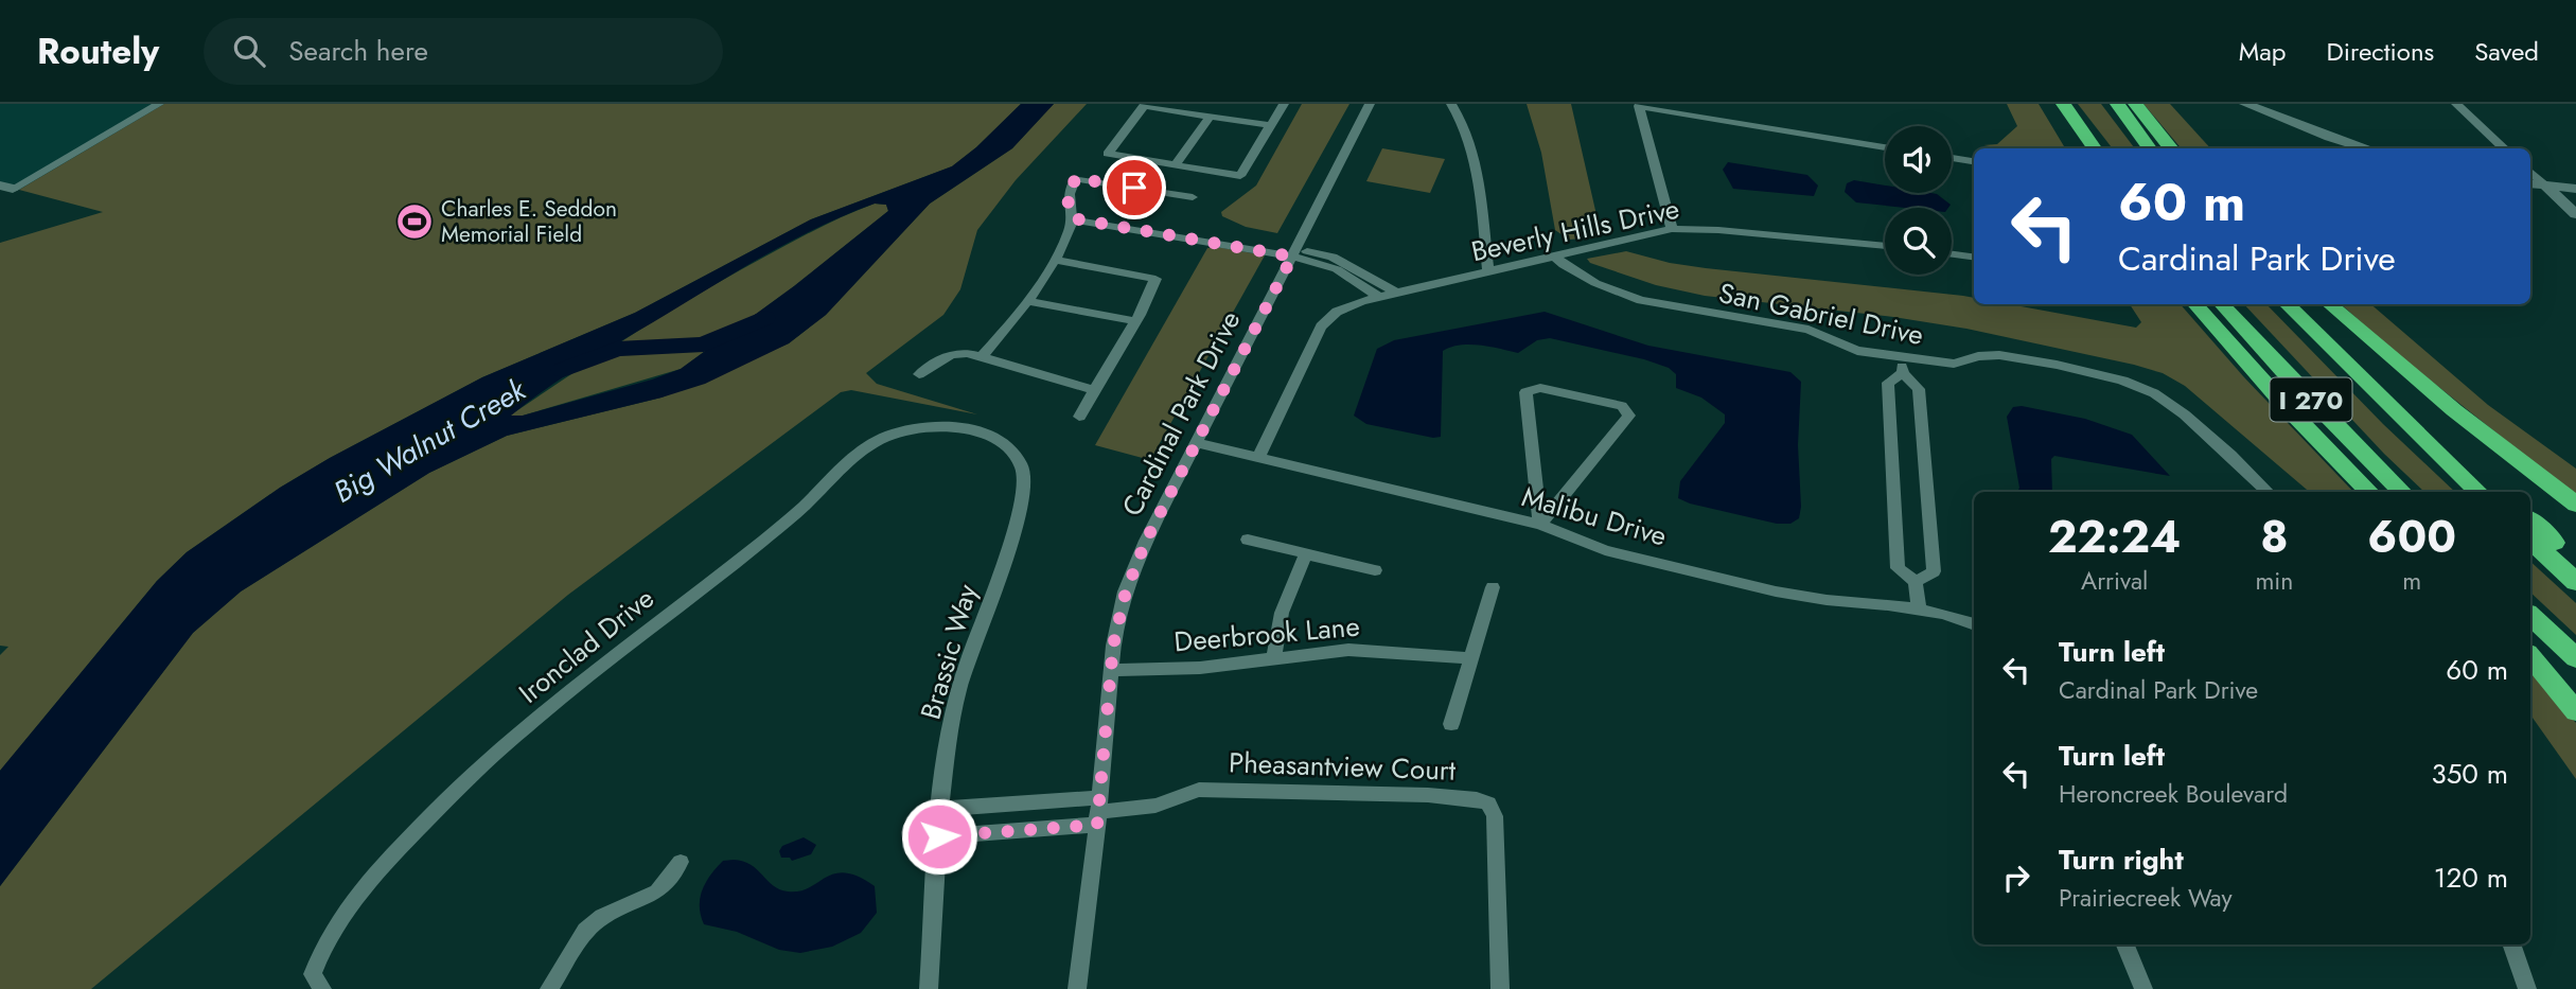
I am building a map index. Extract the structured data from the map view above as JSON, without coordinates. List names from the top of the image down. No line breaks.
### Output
{"streets":{"highway":["I 270"],"street":["Beverly Hills Drive","San Gabriel Drive","Cardinal Park Drive","Malibu Drive","Deerbrook Lane","Ironclad Drive","Brassic Way","Pheasantview Court"]},"crossings":[["Beverly Hills Drive","San Gabriel Drive"],["Beverly Hills Drive","Malibu Drive"],["Cardinal Park Drive","Malibu Drive"],["Cardinal Park Drive","Deerbrook Lane"],["Cardinal Park Drive","Pheasantview Court"],["Ironclad Drive","Brassic Way"]],"water":["Big Walnut Creek"],"places":{"sports":["Charles E. Seddon Memorial Field"]},"page":{"header":"Routely","search":"Search here","nav":["Map","Directions","Saved"],"turn":["60 m","Cardinal Park Drive"],"eta":["22:24","Arrival","8","min","600","m"],"list":[{"name":"Turn left","note":"Cardinal Park Drive","value":"60 m"},{"name":"Turn left","note":"Heroncreek Boulevard","value":"350 m"},{"name":"Turn right","note":"Prairiecreek Way","value":"120 m"}]}}
